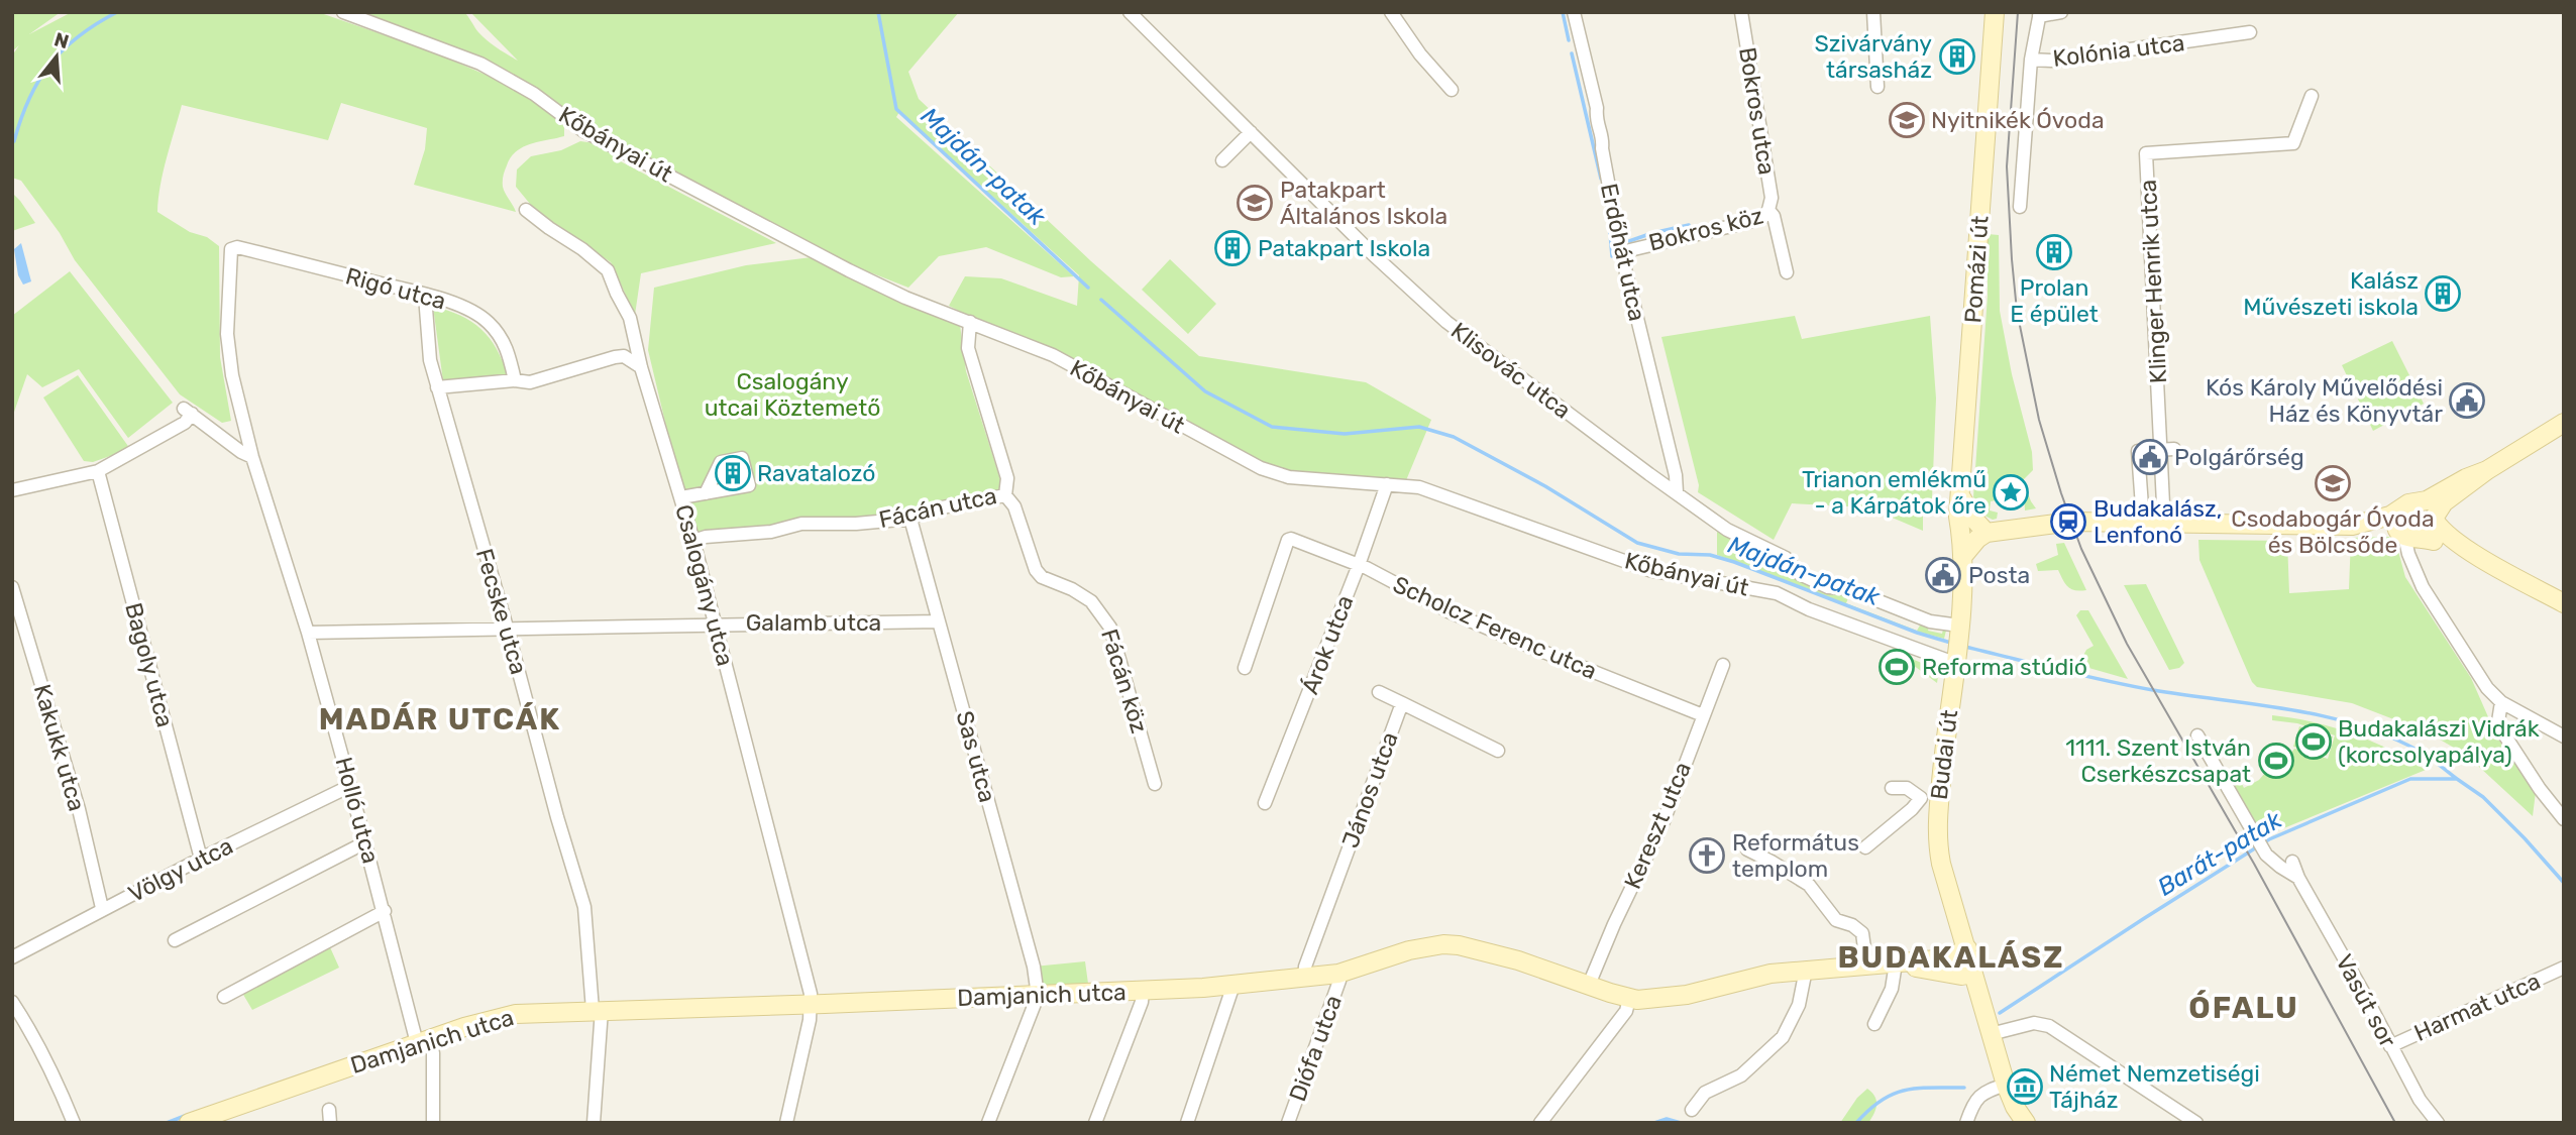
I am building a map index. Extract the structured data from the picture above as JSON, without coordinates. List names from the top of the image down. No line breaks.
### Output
{"streets":{"main road":["Pomázi út","Budai út","Damjanich utca"],"street":["Kolónia utca","Bokros utca","Kőbányai út","Bokros köz","Erdőhát utca","Klinger Henrik utca","Rigó utca","Klisovác utca","Fácán utca","Csalogány utca","Fecske utca","Galamb utca","Scholcz Ferenc utca","Árok utca","Bagoly utca","Fácán köz","Kakukk utca","Sas utca","János utca","Holló utca","Kereszt utca","Völgy utca","Vasút sor","Harmat utca","Diófa utca"]},"crossings":[["Bokros utca","Bokros köz"],["Kőbányai út","Fácán utca"],["Kőbányai út","Árok utca"],["Kőbányai út","Budai út"],["Bokros köz","Erdőhát utca"],["Erdőhát utca","Klisovác utca"],["Pomázi út","Budai út"],["Rigó utca","Fecske utca"],["Rigó utca","Holló utca"],["Klisovác utca","Budai út"],["Fácán utca","Csalogány utca"],["Fácán utca","Fácán köz"],["Fácán utca","Sas utca"],["Csalogány utca","Galamb utca"],["Csalogány utca","Damjanich utca"],["Fecske utca","Galamb utca"],["Fecske utca","Damjanich utca"],["Galamb utca","Sas utca"],["Galamb utca","Holló utca"],["Scholcz Ferenc utca","Árok utca"],["Scholcz Ferenc utca","Kereszt utca"],["Bagoly utca","Völgy utca"],["Kakukk utca","Völgy utca"],["Sas utca","Damjanich utca"],["János utca","Damjanich utca"],["Holló utca","Völgy utca"],["Holló utca","Damjanich utca"],["Kereszt utca","Damjanich utca"],["Damjanich utca","Diófa utca"],["Vasút sor","Harmat utca"]],"districts":["MADÁR UTCÁK","BUDAKALÁSZ","ÓFALU"],"water":["Majdán-patak","Barát-patak"],"parks":["Csalogány utcai Köztemető"],"places":{"building":["Szivárvány társasház","Patakpart Iskola","Prolan E épület","Kalász Művészeti iskola","Ravatalozó"],"school or university":["Nyitnikék Óvoda","Patakpart Általános Iskola","Csodabogár Óvoda és Bölcsőde"],"public building":["Kós Károly Művelődési Ház és Könyvtár","Polgárőrség","Posta"],"place":["Trianon emlékmű - a Kárpátok őre"],"station":["Budakalász, Lenfonó"],"sports":["Reforma stúdió","Budakalászi Vidrák (korcsolyapálya)","1111. Szent István Cserkészcsapat"],"church":["Református templom"],"museum":["Német Nemzetiségi Tájház"]},"north":"top"}
